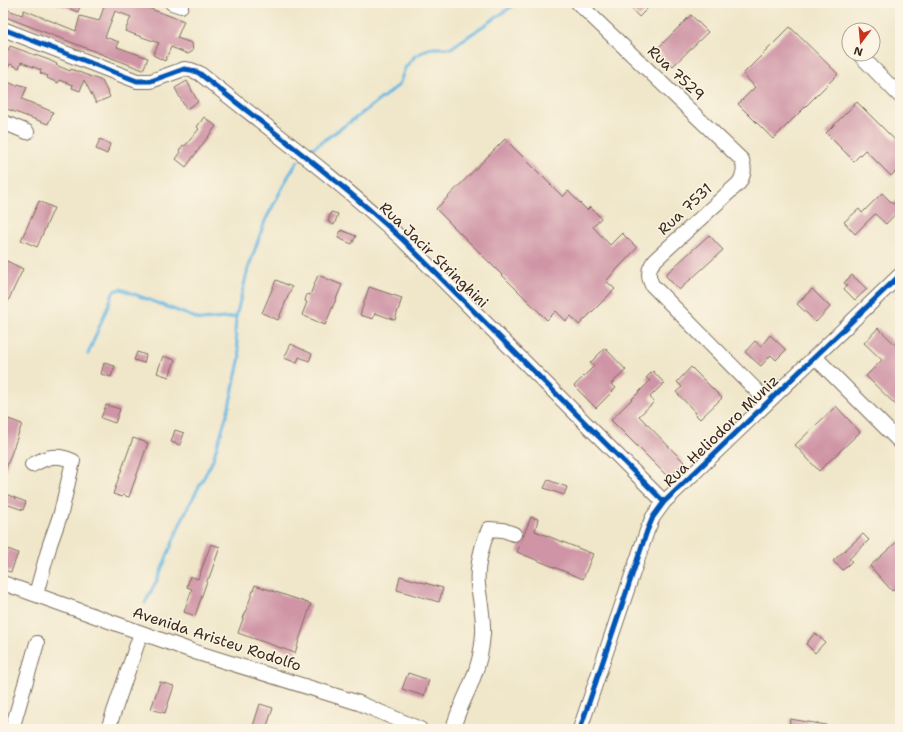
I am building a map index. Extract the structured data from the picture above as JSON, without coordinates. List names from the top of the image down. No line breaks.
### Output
{"streets":{"street":["Rua 7529","Rua 7531","Rua Jacir Stringhini","Rua Heliodoro Muniz","Avenida Aristeu Rodolfo"]},"crossings":[["Rua 7529","Rua 7531"],["Rua 7531","Rua Heliodoro Muniz"],["Rua Jacir Stringhini","Rua Heliodoro Muniz"]],"north":"bottom"}
